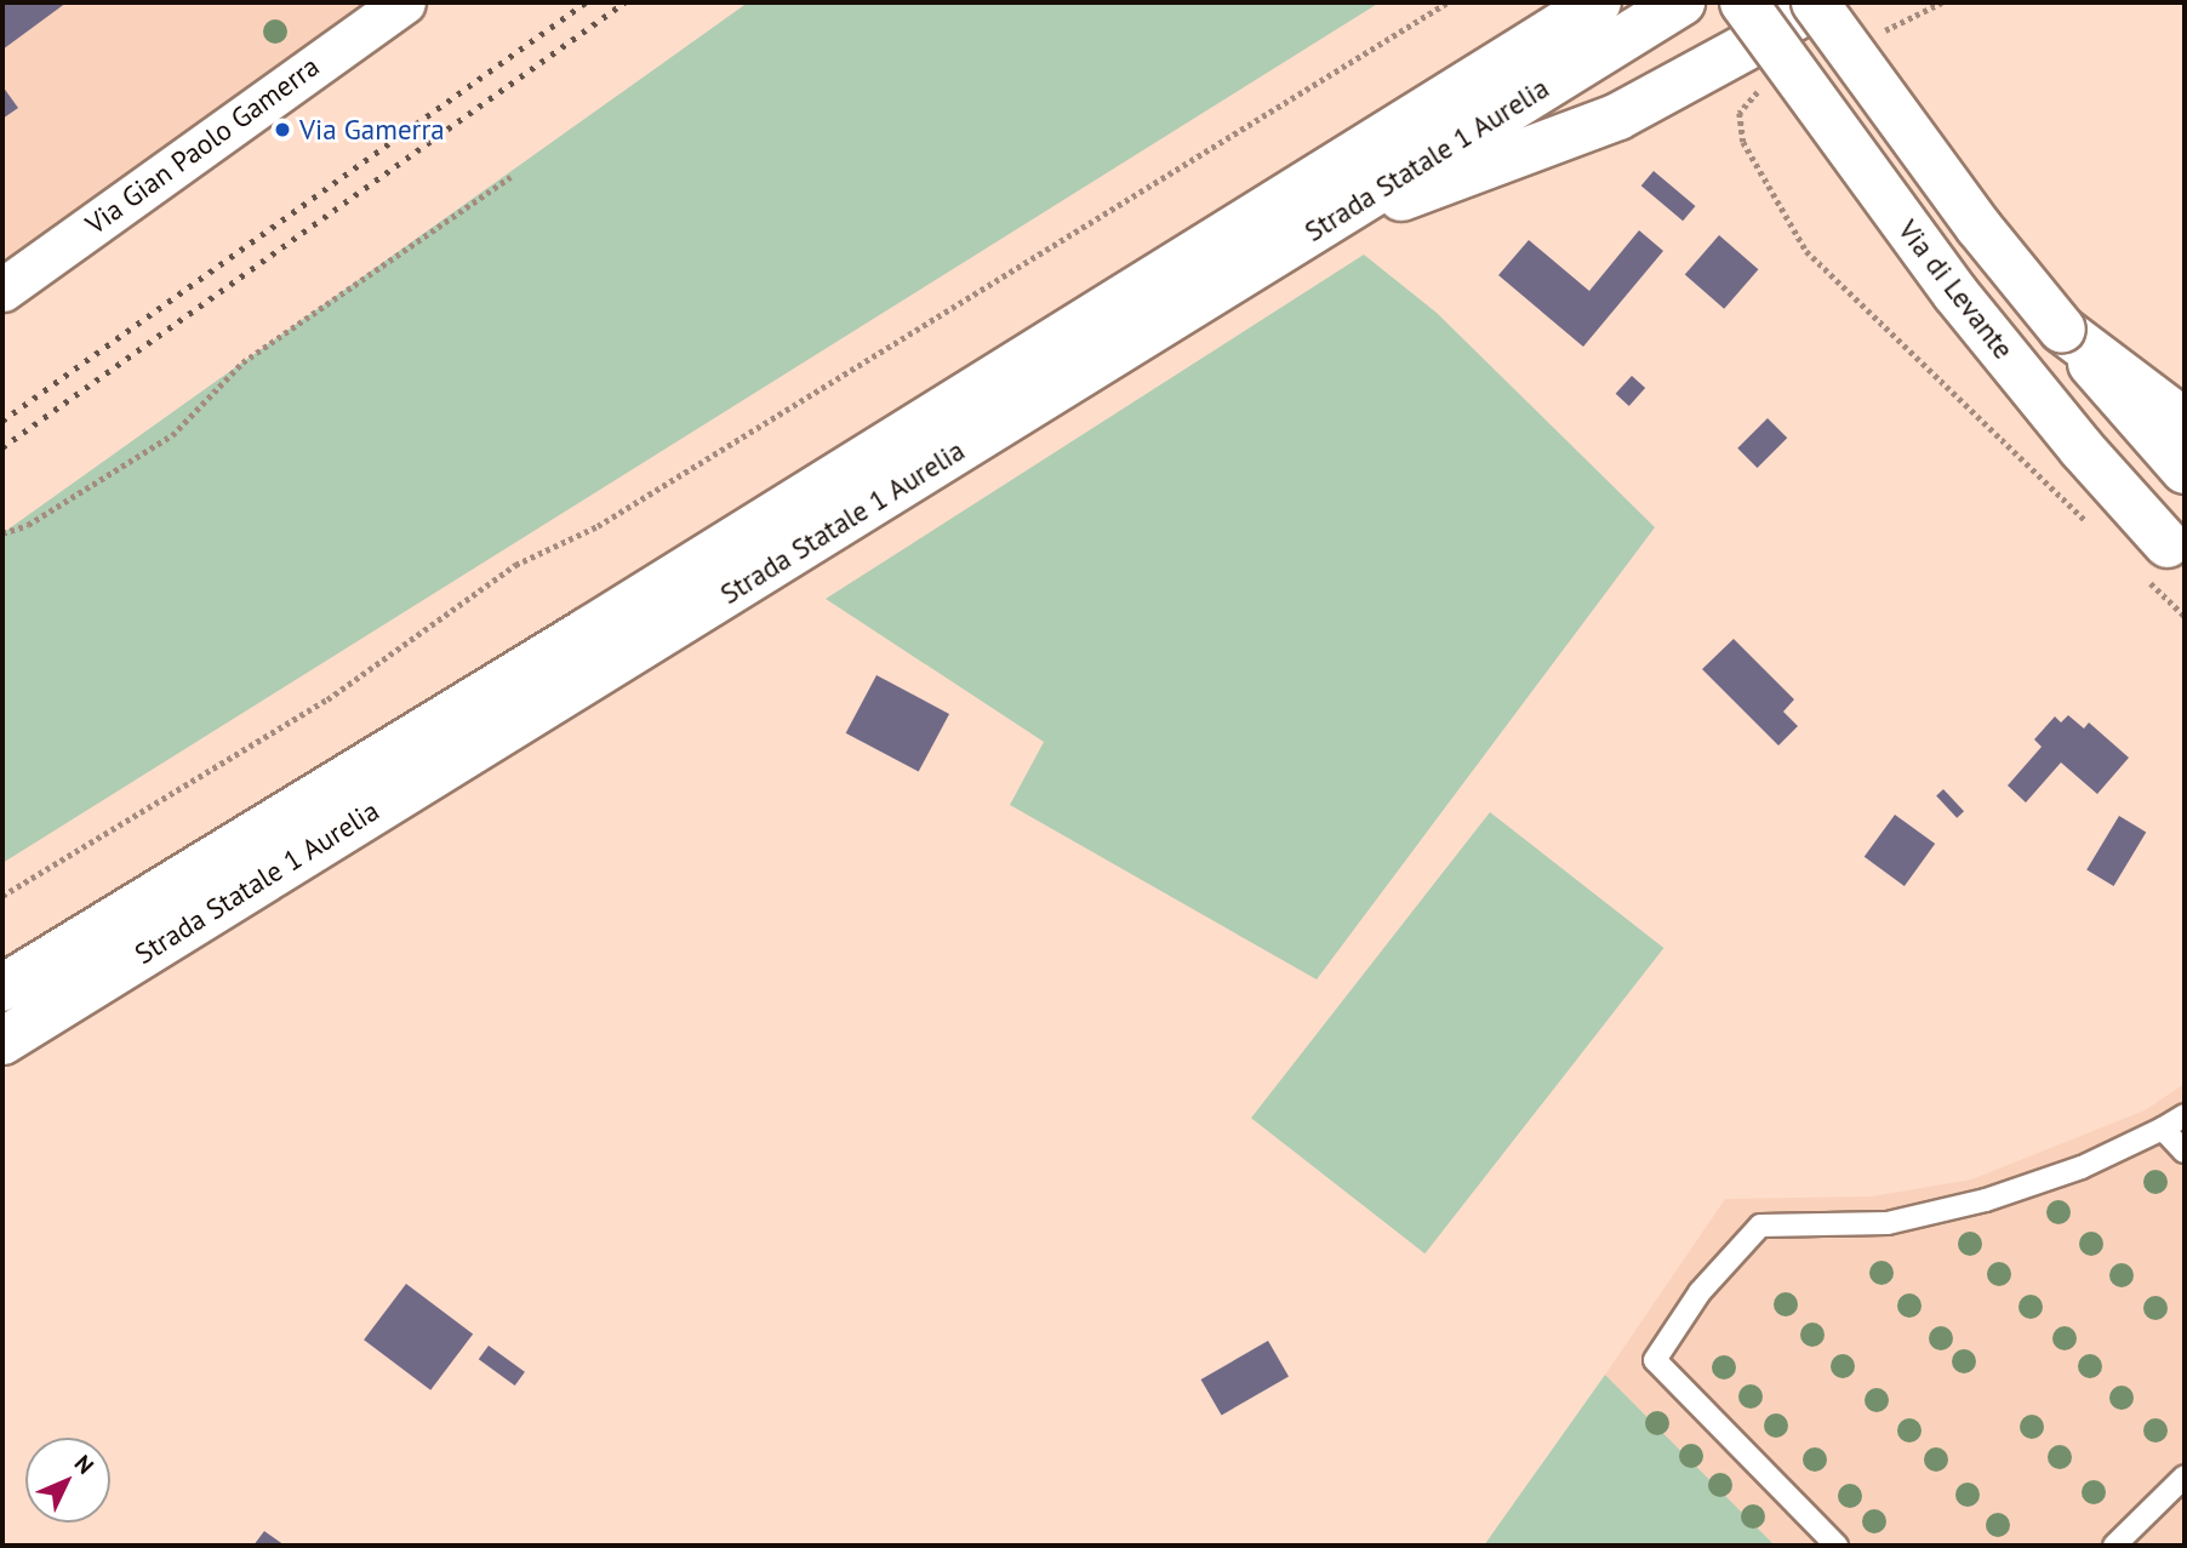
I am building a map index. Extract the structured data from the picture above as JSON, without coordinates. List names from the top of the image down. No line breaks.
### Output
{"streets":{"main road":["Strada Statale 1 Aurelia","Via di Levante"],"street":["Via Gian Paolo Gamerra"]},"places":["Via Gamerra"],"north":"top right"}
